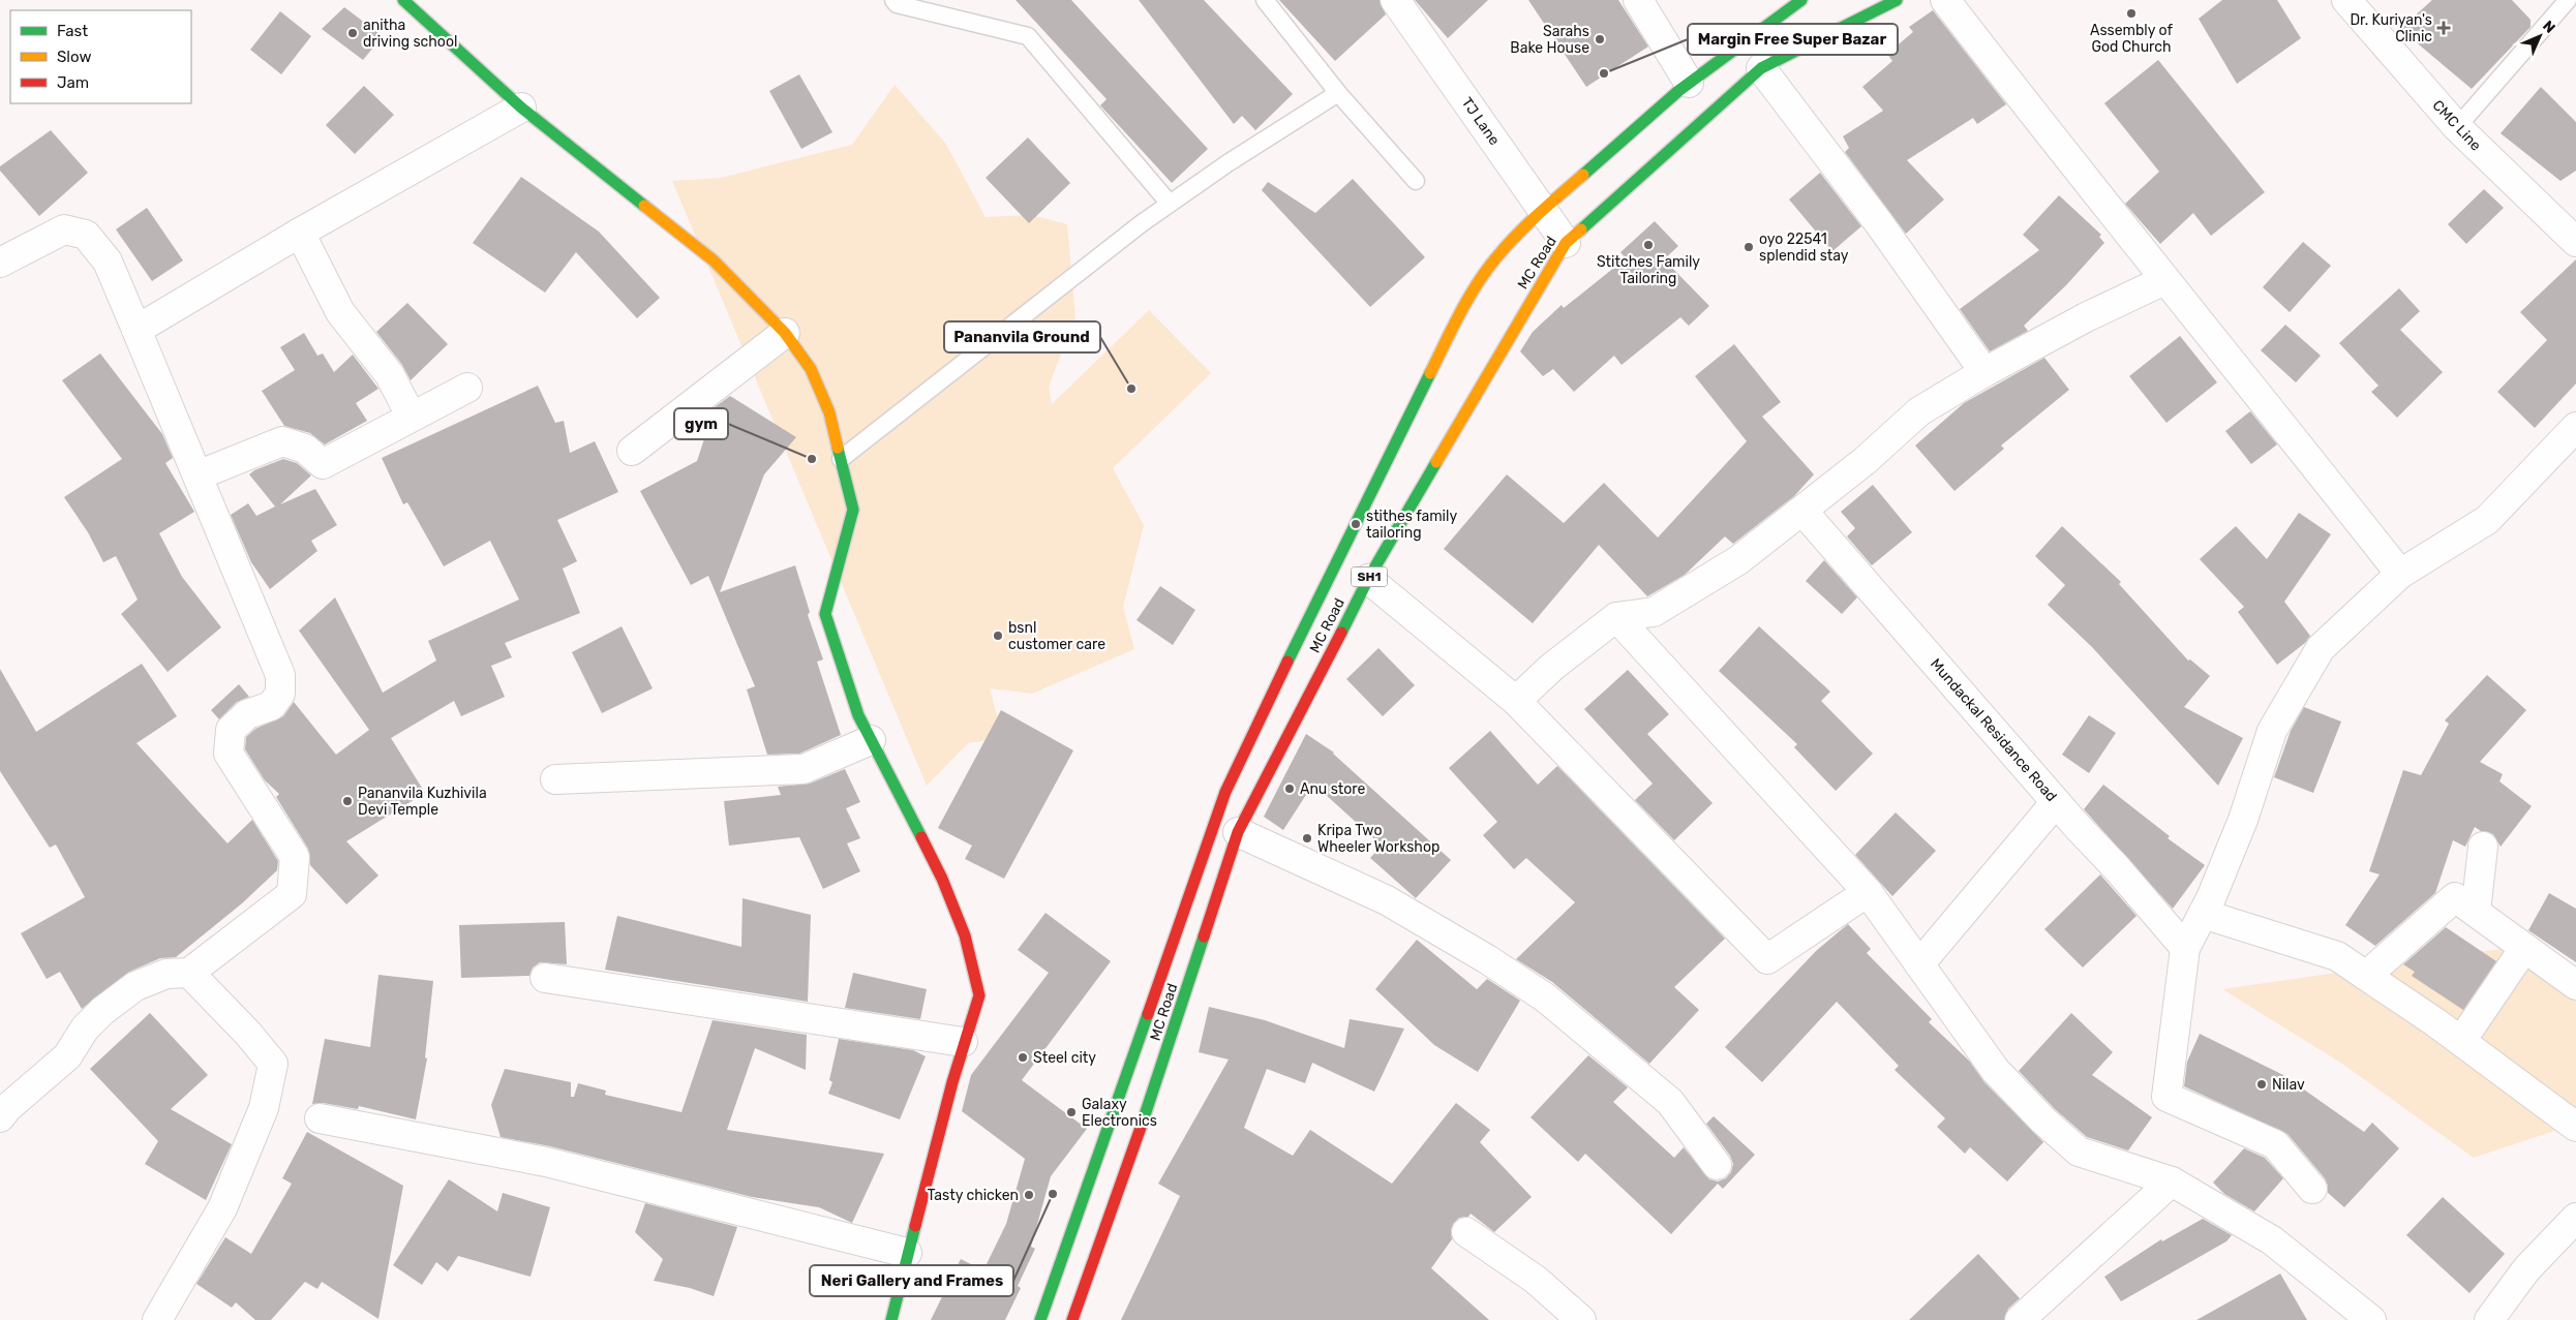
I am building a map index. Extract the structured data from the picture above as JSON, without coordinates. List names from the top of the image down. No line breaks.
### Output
{"streets":{"main road":["MC Road","SH1"],"street":["TJ Lane","CMC Line","Mundackal Residance Road"]},"crossings":[["TJ Lane","MC Road"]],"places":{"other":["Assembly of God Church","anitha driving school","Sarahs Bake House","Margin Free Super Bazar","Stitches Family Tailoring","oyo 22541 splendid stay","Pananvila Ground","gym","stithes family tailoring","bsnl customer care","Anu store","Pananvila Kuzhivila Devi Temple","Kripa Two Wheeler Workshop","Steel city","Nilav","Galaxy Electronics","Neri Gallery and Frames","Tasty chicken"],"health":["Dr. Kuriyan's Clinic"]},"legend":["Fast","Slow","Jam"],"north":"top right"}
